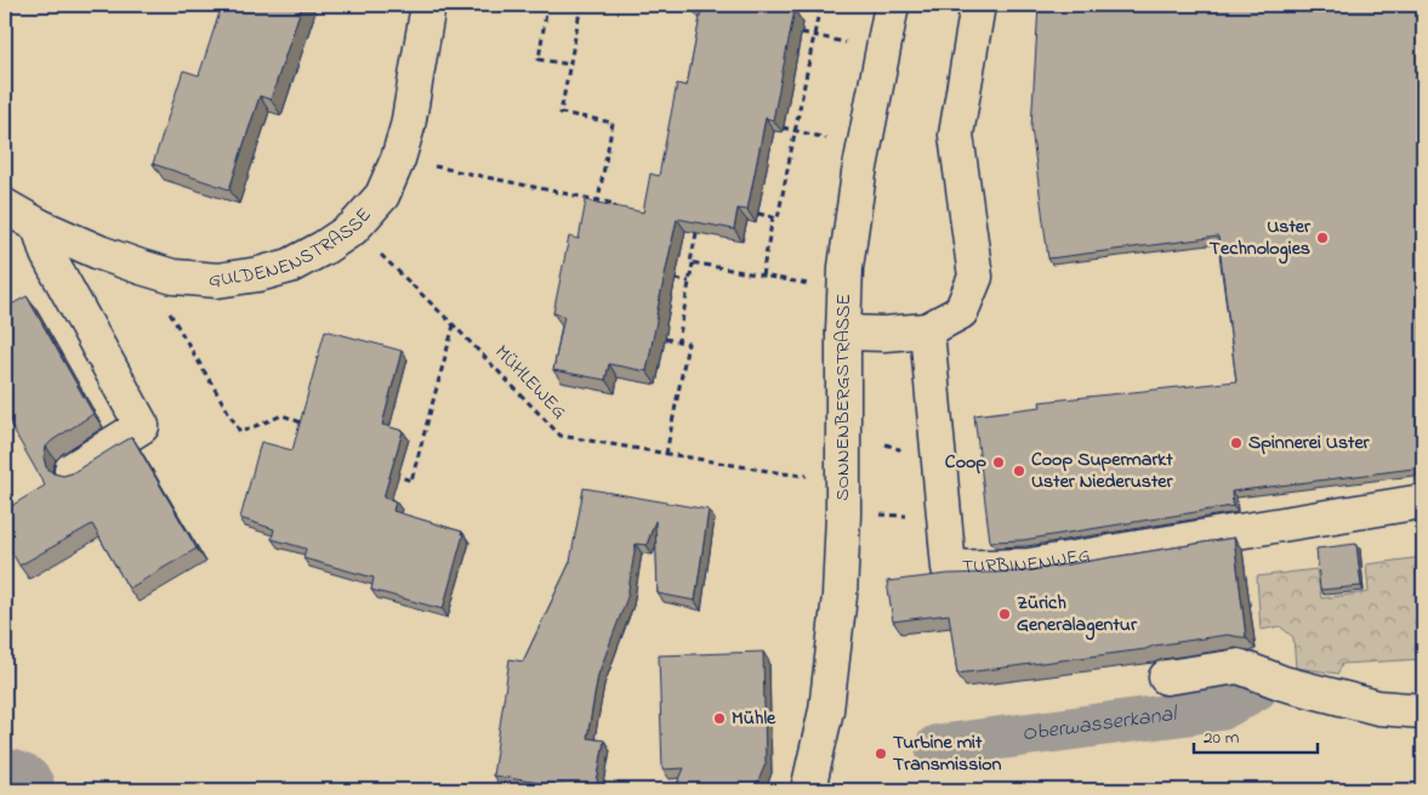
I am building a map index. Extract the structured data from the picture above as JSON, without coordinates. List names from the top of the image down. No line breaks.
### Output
{"streets":{"street":["GULDENENSTRASSE","SONNENBERGSTRASSE","TURBINENWEG"],"path":["MÜHLEWEG"]},"water":["Oberwasserkanal"],"places":["Uster Technologies","Spinnerei Uster","Coop","Coop Supermarkt Uster Niederuster","Zürich Generalagentur","Mühle","Turbine mit Transmission"],"scale_bar":"20 m"}
